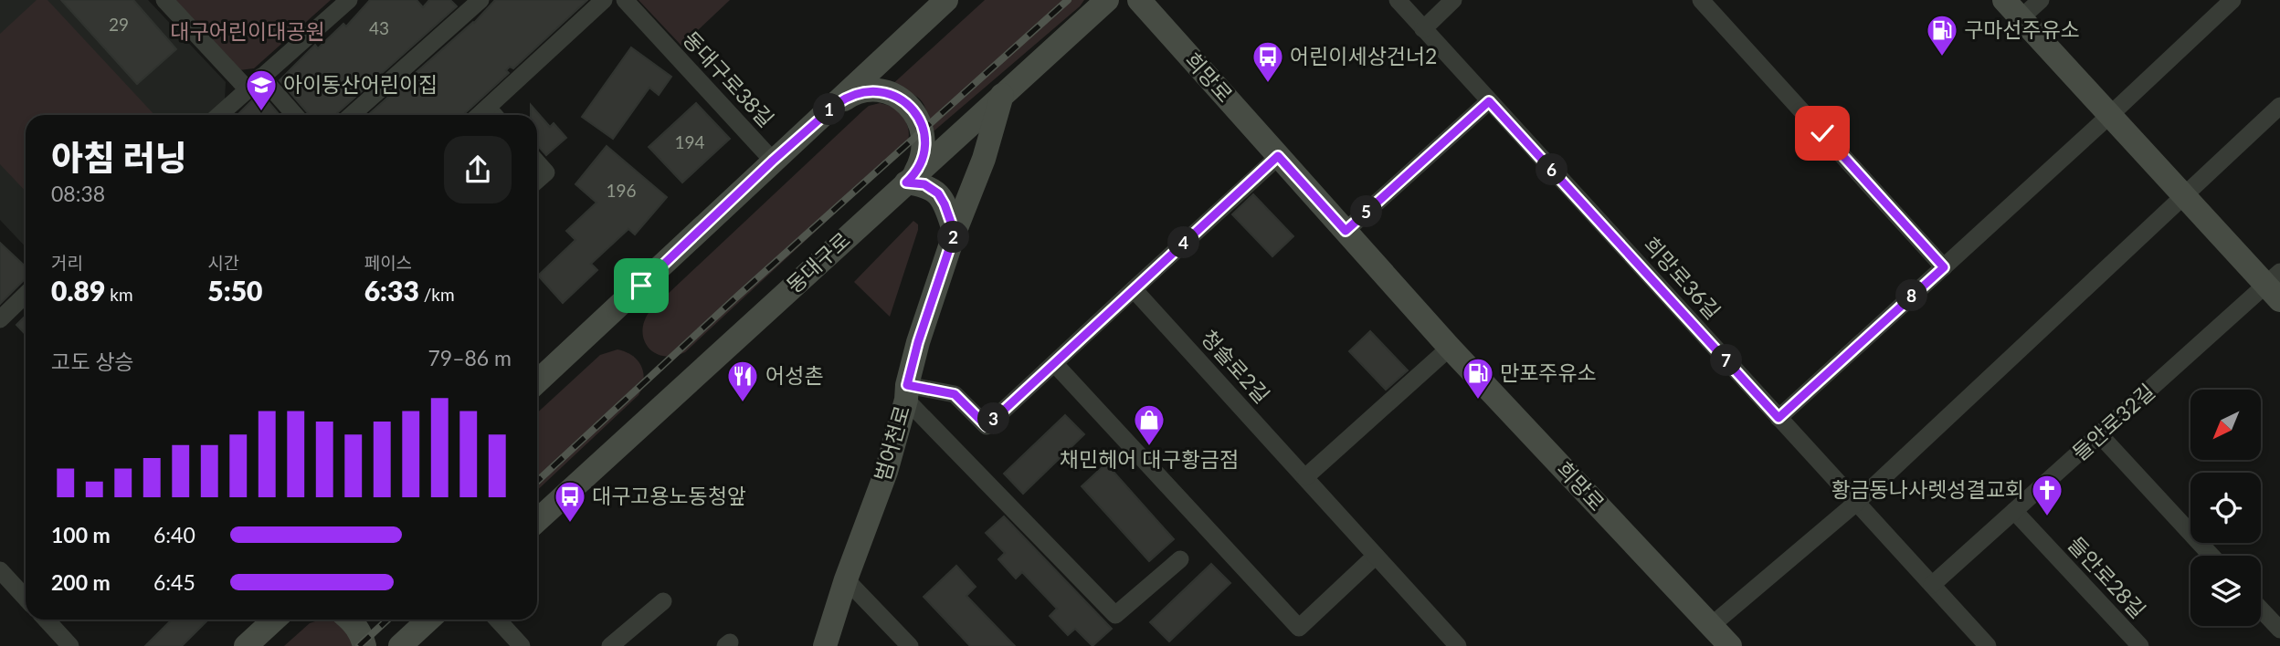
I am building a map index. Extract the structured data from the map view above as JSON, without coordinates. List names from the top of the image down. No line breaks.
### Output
{"streets":{"main road":["희망로","동대구로","들안로32길","범어천로"],"street":["동대구로38길","희망로36길","청솔로2길","들안로28길"]},"crossings":[["동대구로","범어천로"],["희망로36길","들안로32길"],["들안로32길","들안로28길"]],"parks":["대구어린이대공원"],"places":{"fuel station":["구마선주유소","만포주유소"],"bus stop":["어린이세상건너2","대구고용노동청앞"],"school or university":["아이동산어린이집"],"restaurant":["어성촌"],"shop":["채민헤어 대구황금점"],"church":["황금동나사렛성결교회"]},"house_numbers":["29","43","194","196"],"north":"bottom left","page":{"pins":["1","6","5","2","4","8","7","3"],"heading":["아침 러닝","08:38"],"stats":[["거리","0.89 km"],["시간","5:50"],["페이스","6:33 /km"]],"chart":["고도 상승","79–86 m"],"list":[{"name":"100 m","note":"6:40"},{"name":"200 m","note":"6:45"}]}}
